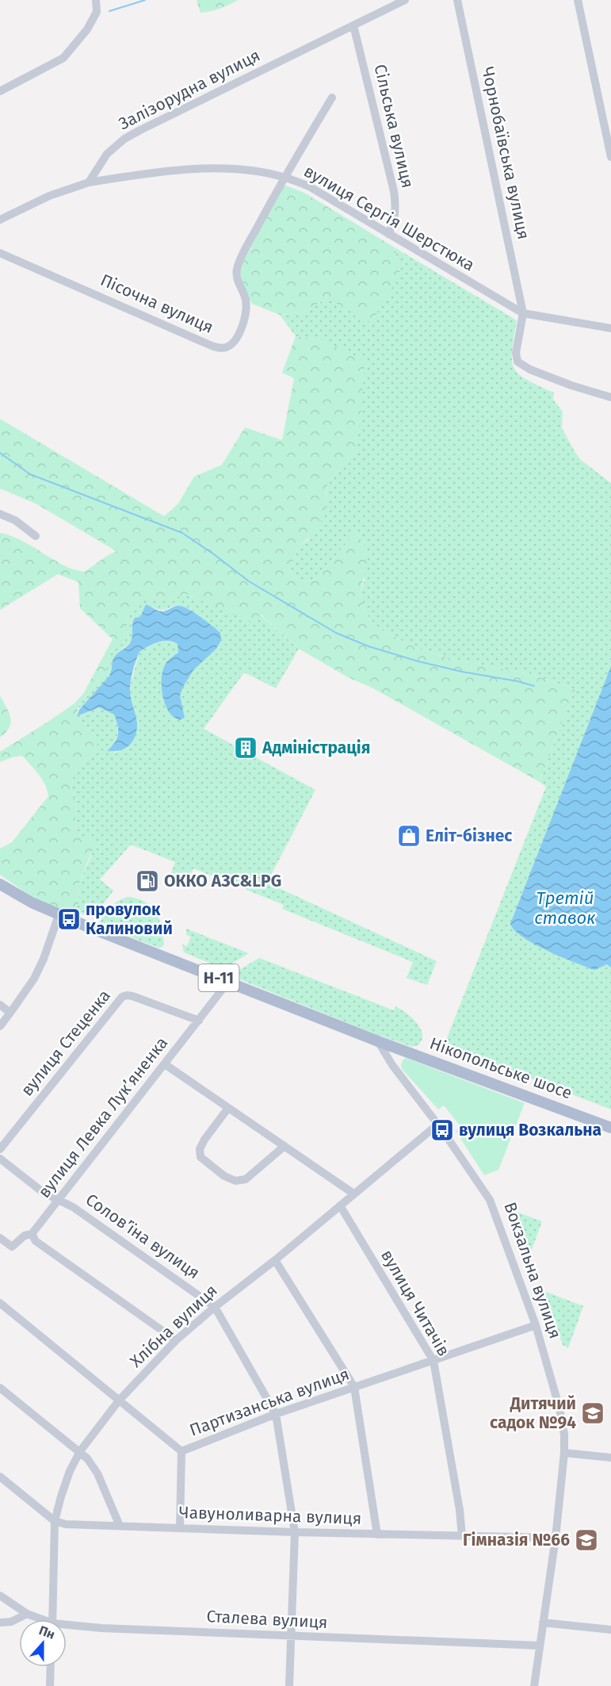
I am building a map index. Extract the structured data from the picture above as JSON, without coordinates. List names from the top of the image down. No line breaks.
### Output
{"streets":{"main road":["Н-11","Нікопольське шосе"],"street":["Залізорудна вулиця","Сільська вулиця","Чорнобаївська вулиця","вулиця Сергія Шерстюка","Пісочна вулиця","вулиця Стеценка","вулиця Левка Лукʼяненка","Соловʼїна вулиця","Вокзальна вулиця","вулиця Читачів","Хлібна вулиця","Партизанська вулиця","Чавуноливарна вулиця","Сталева вулиця"]},"crossings":[["Залізорудна вулиця","Сільська вулиця"],["Залізорудна вулиця","вулиця Сергія Шерстюка"],["Сільська вулиця","вулиця Сергія Шерстюка"],["Чорнобаївська вулиця","вулиця Сергія Шерстюка"],["вулиця Сергія Шерстюка","Пісочна вулиця"],["Н-11","Нікопольське шосе"],["Н-11","вулиця Левка Лукʼяненка"],["Н-11","Вокзальна вулиця"],["вулиця Стеценка","вулиця Левка Лукʼяненка"],["Нікопольське шосе","Вокзальна вулиця"],["вулиця Левка Лукʼяненка","Соловʼїна вулиця"],["Соловʼїна вулиця","Хлібна вулиця"],["Соловʼїна вулиця","Партизанська вулиця"],["Соловʼїна вулиця","Чавуноливарна вулиця"],["Соловʼїна вулиця","Сталева вулиця"],["Вокзальна вулиця","Хлібна вулиця"],["Вокзальна вулиця","Партизанська вулиця"],["Вокзальна вулиця","Чавуноливарна вулиця"],["Вокзальна вулиця","Сталева вулиця"],["вулиця Читачів","Хлібна вулиця"],["вулиця Читачів","Партизанська вулиця"],["вулиця Читачів","Чавуноливарна вулиця"],["Хлібна вулиця","Партизанська вулиця"],["Хлібна вулиця","Чавуноливарна вулиця"]],"water":["Третій ставок"],"places":{"building":["Адміністрація"],"shop":["Еліт-бізнес"],"fuel station":["ОККО АЗС&LPG"],"bus stop":["провулок Калиновий","вулиця Возкальна"],"school or university":["Дитячий садок №94","Гімназія №66"]},"north":"top"}
